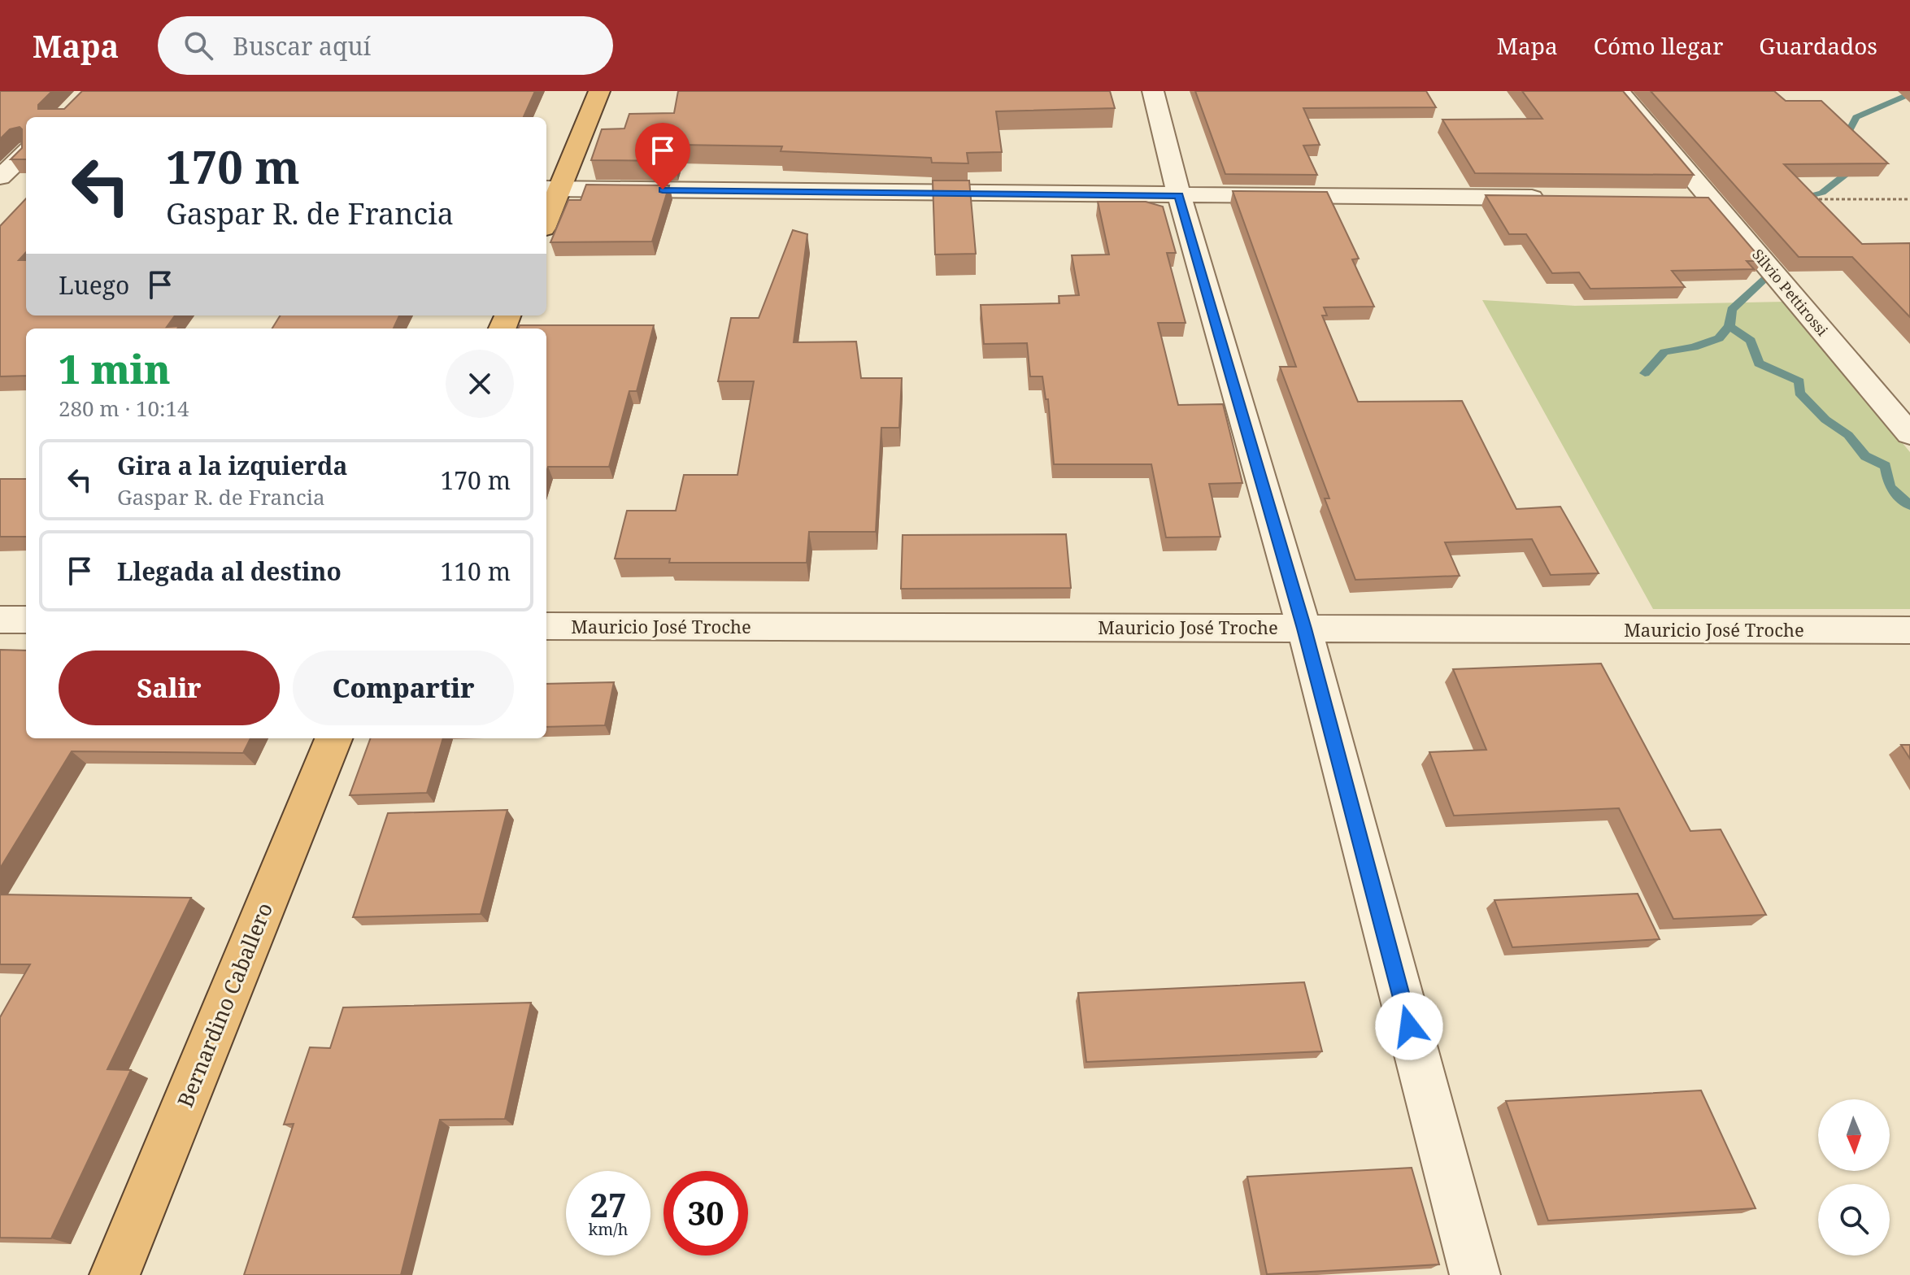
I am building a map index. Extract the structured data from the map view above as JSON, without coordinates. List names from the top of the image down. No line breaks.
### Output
{"streets":{"highway":["Bernardino Caballero"],"street":["Silvio Pettirossi","Mauricio José Troche"]},"north":"bottom","page":{"header":"Mapa","search":"Buscar aquí","nav":["Mapa","Cómo llegar","Guardados"],"turn":["170 m","Gaspar R. de Francia"],"then":"Luego","heading":["1 min","280 m · 10:14"],"list":[{"name":"Gira a la izquierda","note":"Gaspar R. de Francia","value":"170 m"},{"name":"Llegada al destino","value":"110 m"}],"buttons":["Salir","Compartir"],"speed":"27 km/h","limit":"30"}}
